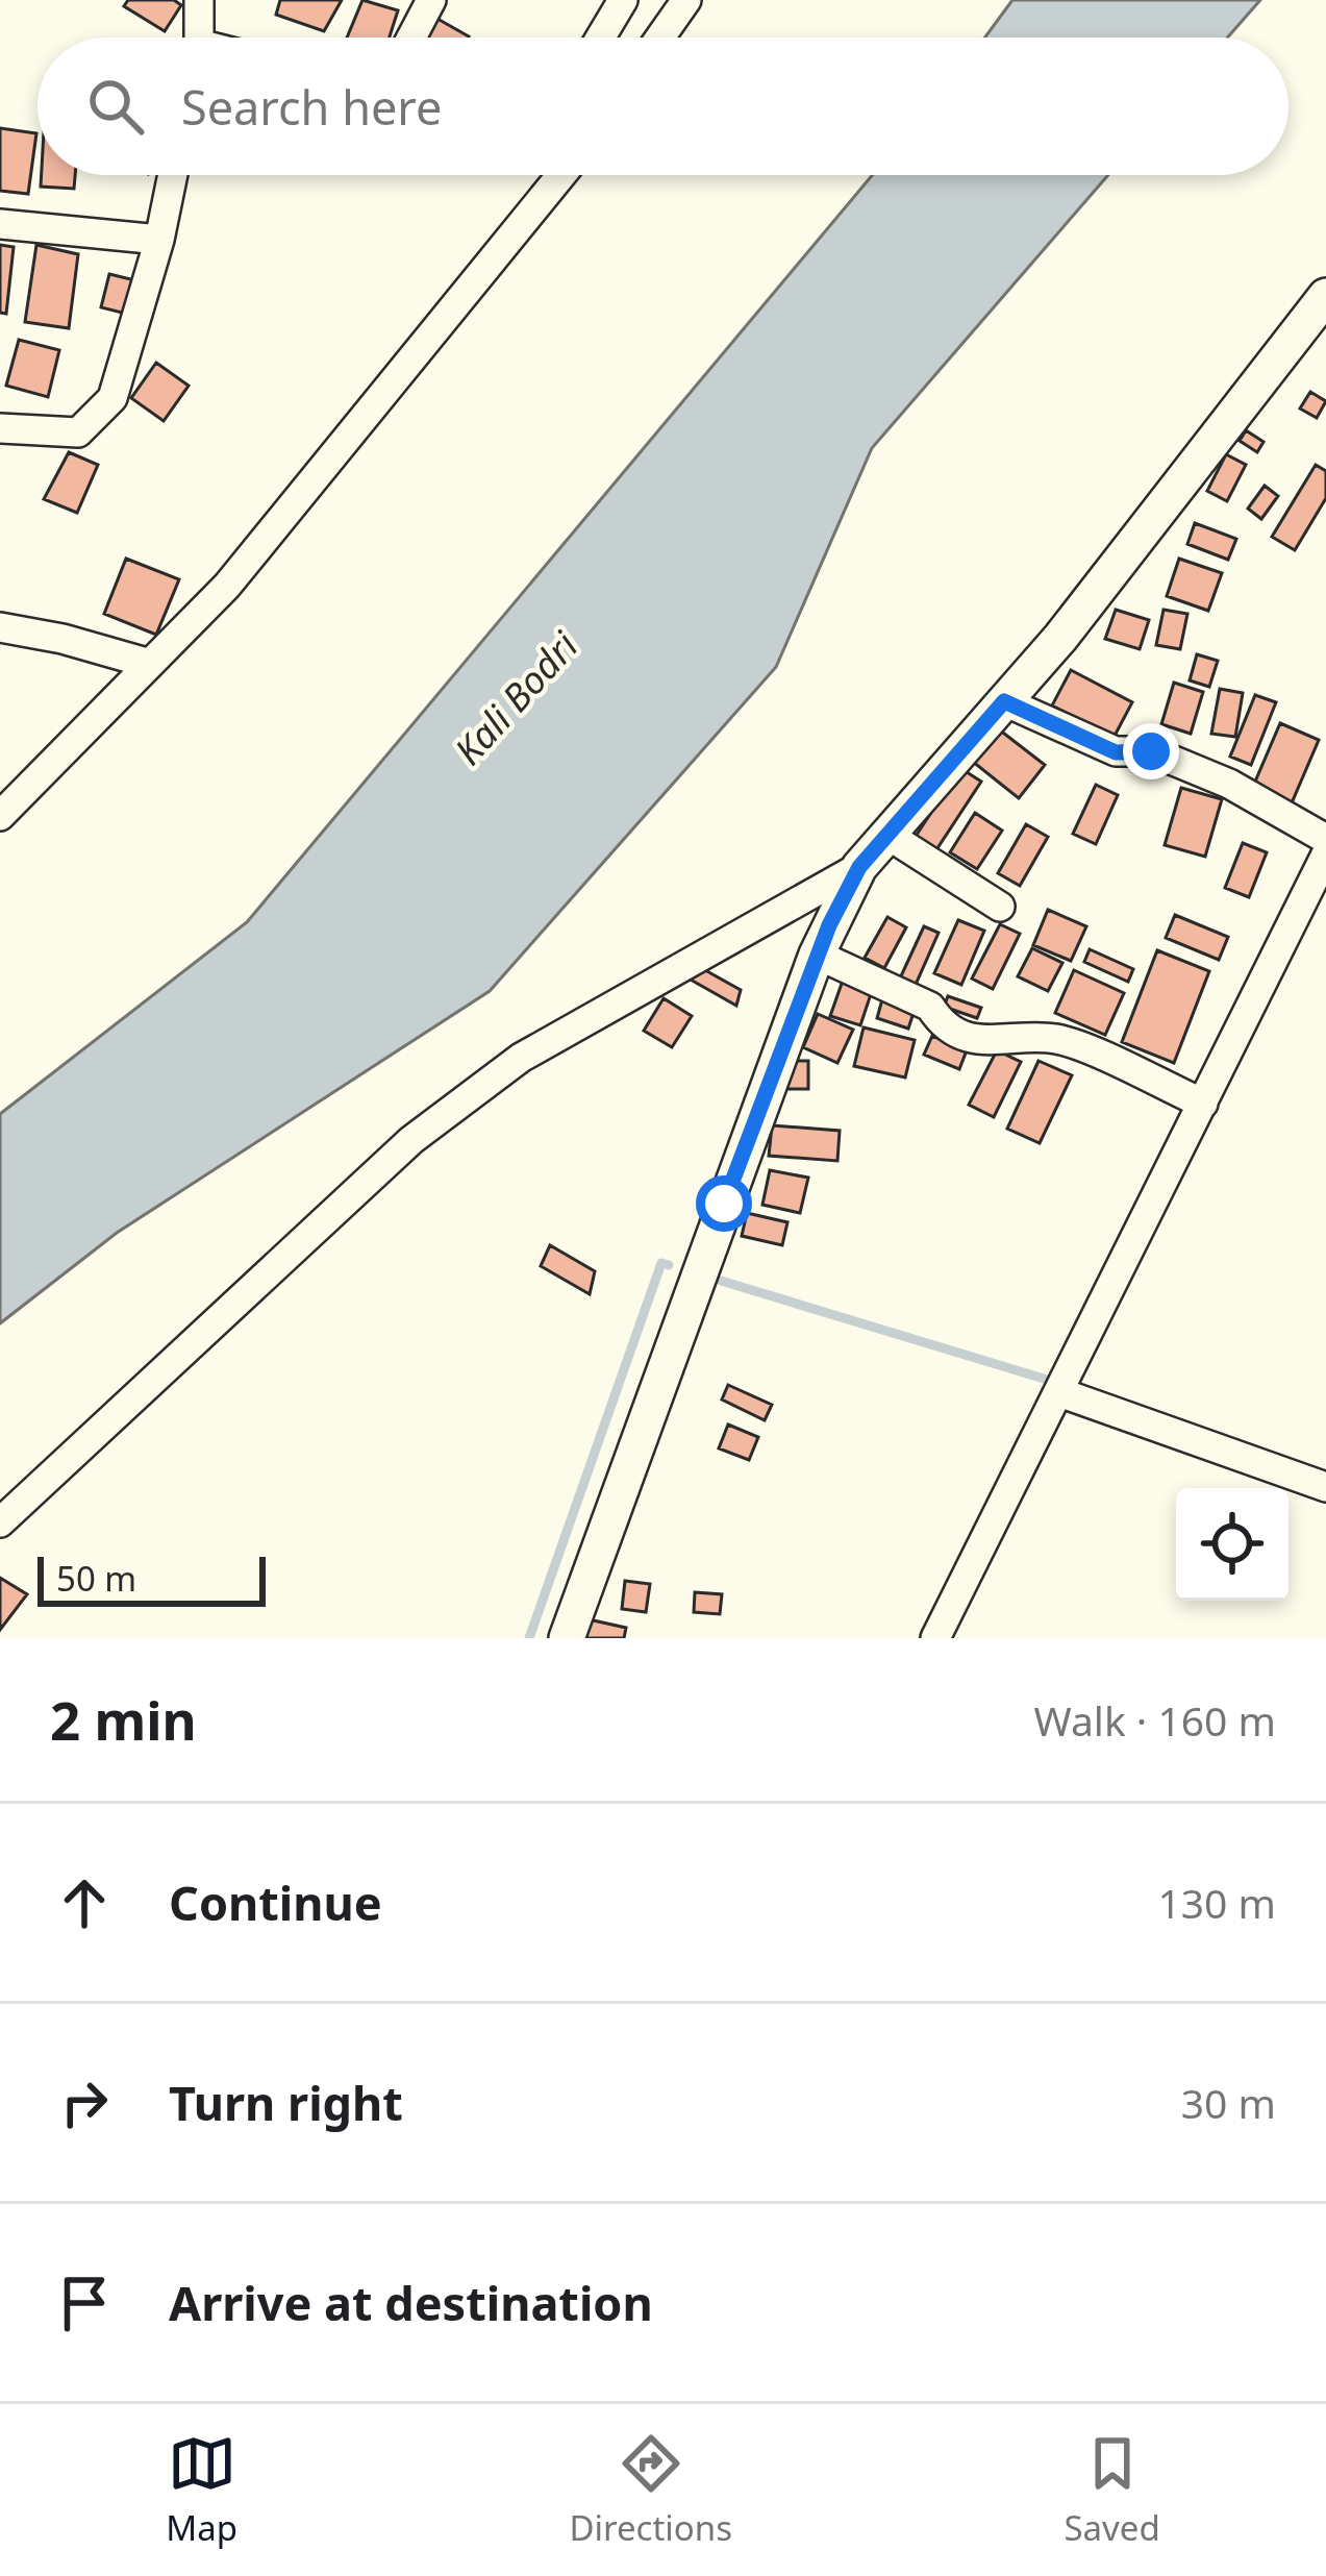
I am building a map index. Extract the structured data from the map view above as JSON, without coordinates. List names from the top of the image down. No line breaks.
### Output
{"water":["Kali Bodri"],"scale_bar":"50 m","page":{"search":"Search here","scale":"50 m","heading":["2 min","Walk · 160 m"],"list":[["Continue","130 m"],["Turn right","30 m"],"Arrive at destination"],"nav":["Map","Directions","Saved"]}}
